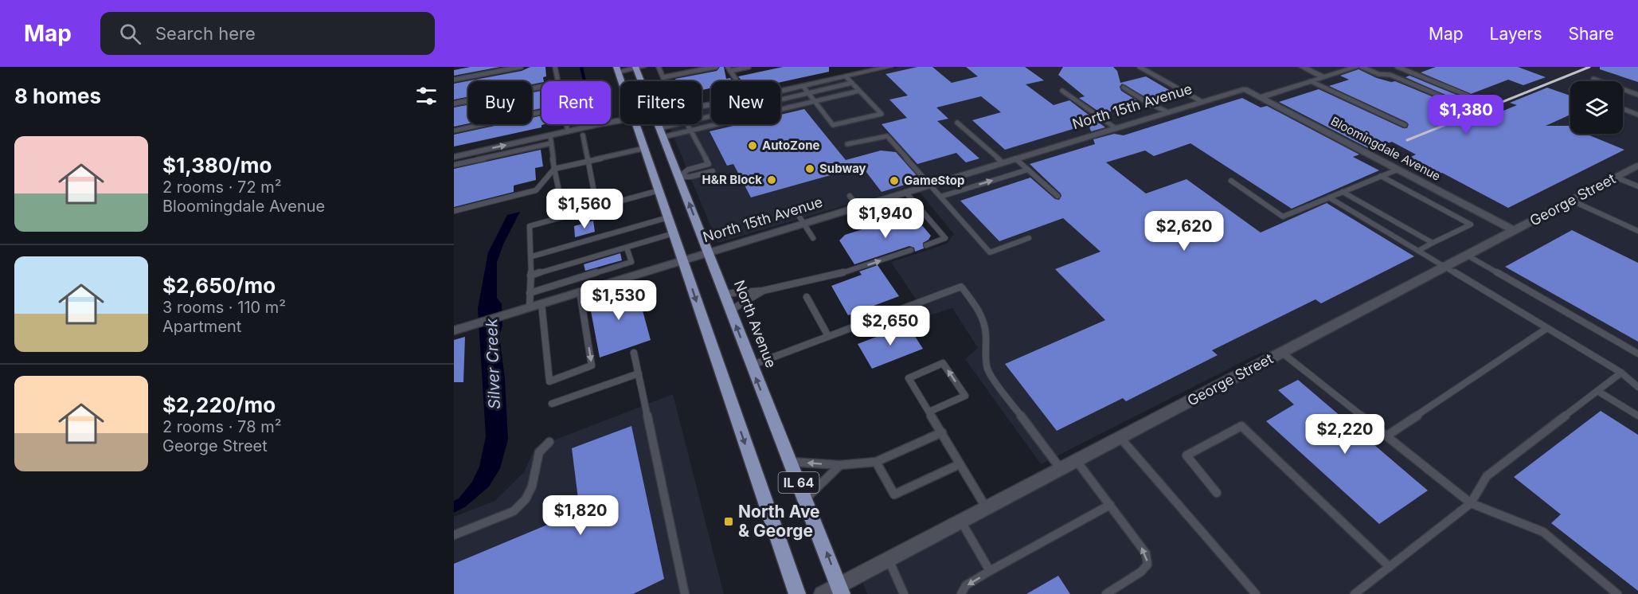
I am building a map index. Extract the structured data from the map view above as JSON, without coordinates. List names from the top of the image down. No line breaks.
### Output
{"streets":{"main road":["North Avenue","IL 64"],"street":["North 15th Avenue","Bloomingdale Avenue","George Street"]},"crossings":[["North 15th Avenue","Bloomingdale Avenue"],["North 15th Avenue","North Avenue"],["North 15th Avenue","IL 64"],["Bloomingdale Avenue","George Street"],["George Street","North Avenue"]],"water":["Silver Creek"],"places":{"other":["AutoZone","Subway","H&R Block","GameStop"],"transit":["North Ave & George"]},"page":{"header":"Map","search":"Search here","nav":["Map","Layers","Share"],"heading":"8 homes","chip":["Buy","Rent","Filters","New"],"price":["$1,380","$1,560","$1,940","$2,620","$1,530","$2,650","$2,220","$1,820"],"list":[{"name":"$1,380/mo","note":"2 rooms · 72 m² · Bloomingdale Avenue"},{"name":"$2,650/mo","note":"3 rooms · 110 m² · Apartment"},{"name":"$2,220/mo","note":"2 rooms · 78 m² · George Street"}]}}
